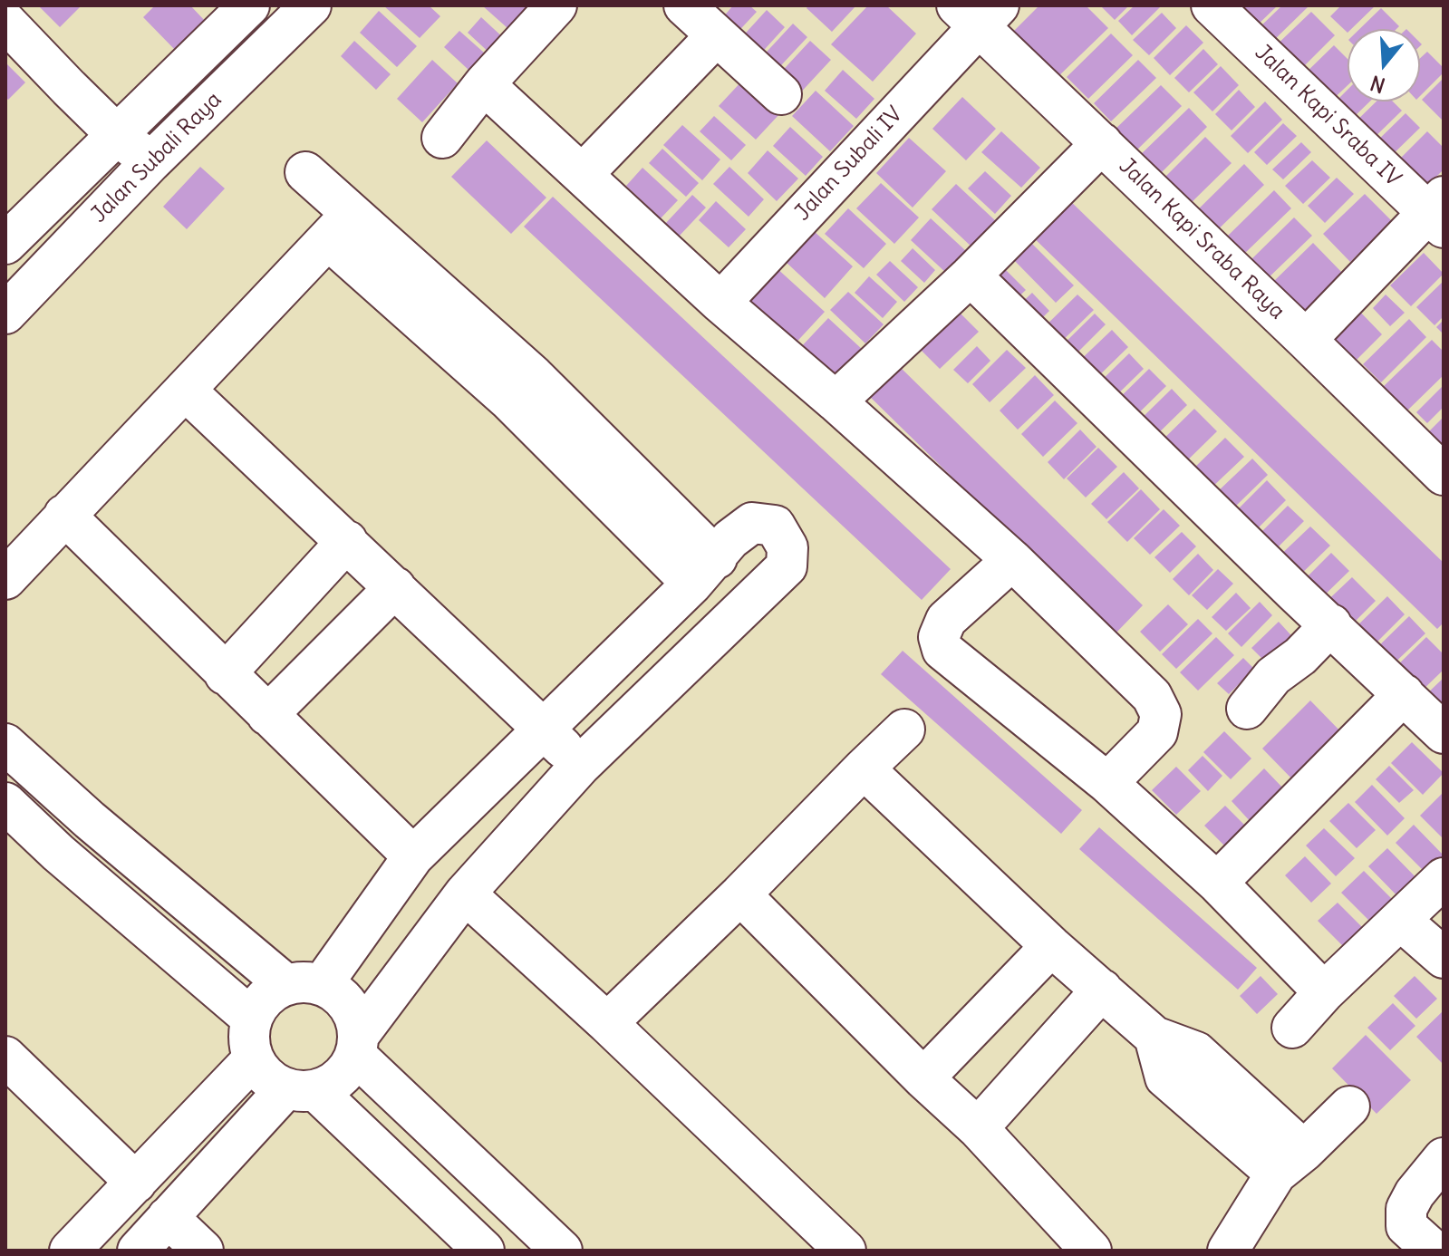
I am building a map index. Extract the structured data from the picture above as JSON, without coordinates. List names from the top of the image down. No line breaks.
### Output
{"streets":{"street":["Jalan Kapi Sraba IV","Jalan Subali Raya","Jalan Subali IV","Jalan Kapi Sraba Raya"]},"crossings":[["Jalan Subali IV","Jalan Kapi Sraba Raya"]],"north":"bottom"}
